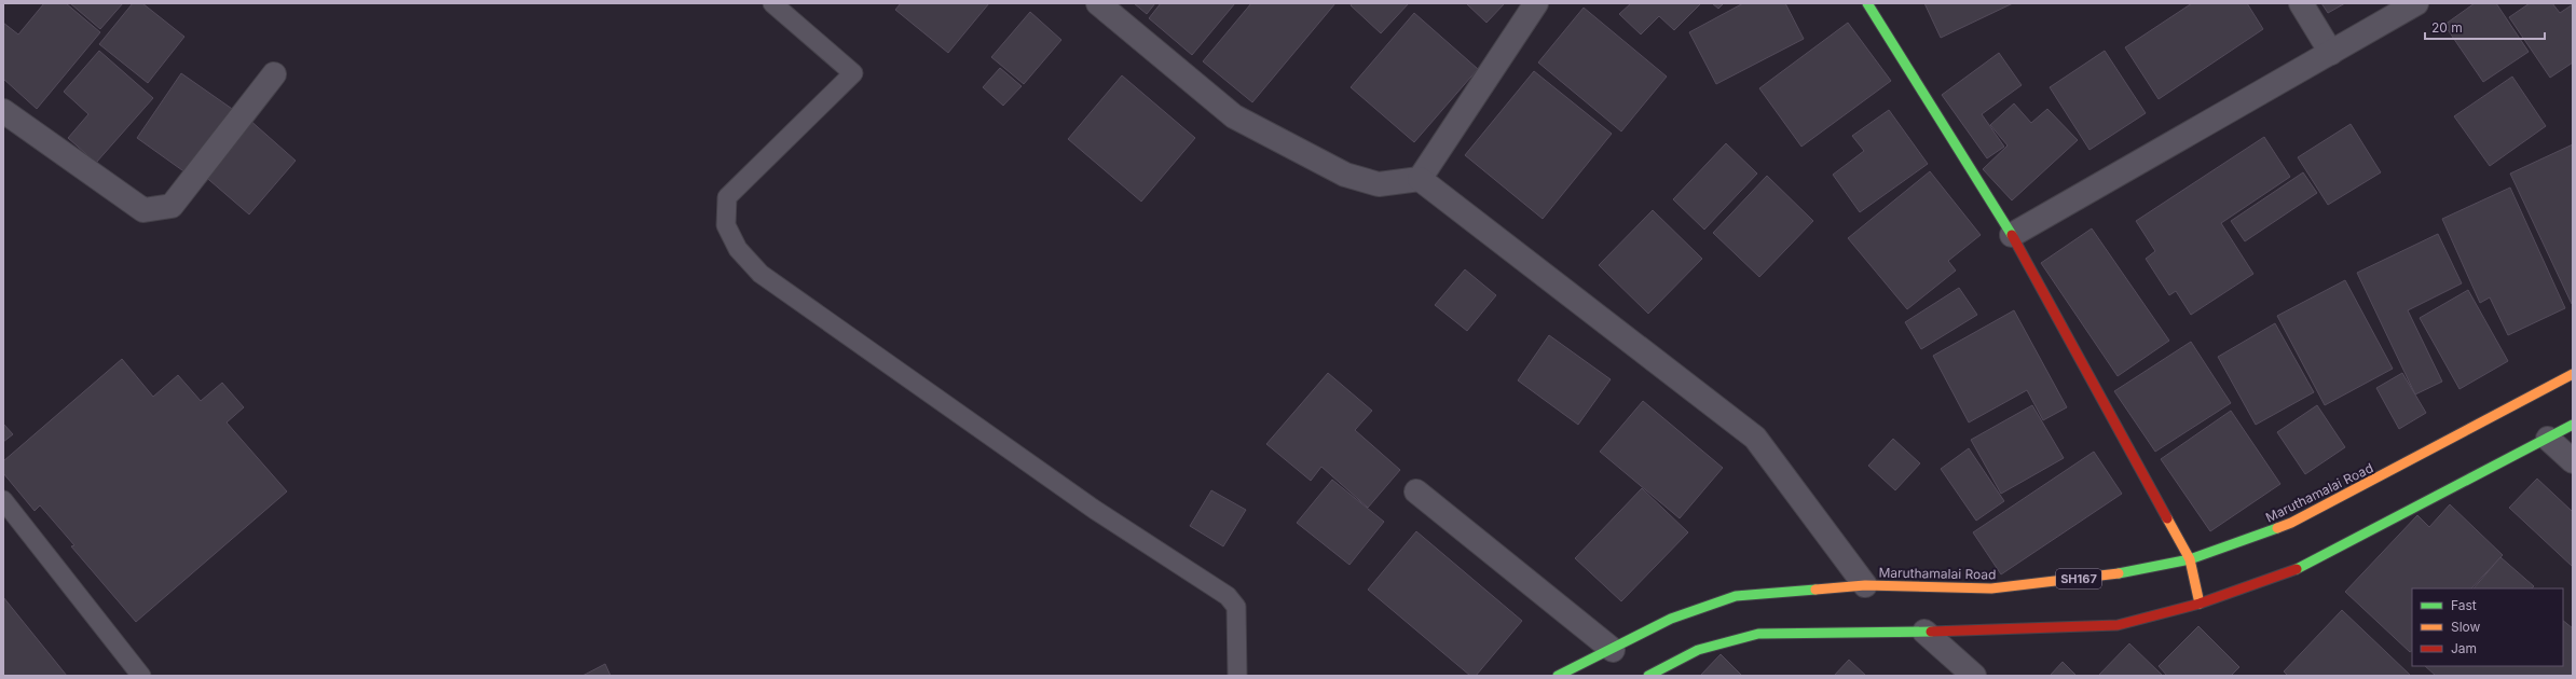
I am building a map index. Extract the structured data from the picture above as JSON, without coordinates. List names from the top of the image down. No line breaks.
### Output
{"streets":{"main road":["Maruthamalai Road","SH167"]},"legend":["Fast","Slow","Jam"],"scale_bar":"20 m"}
